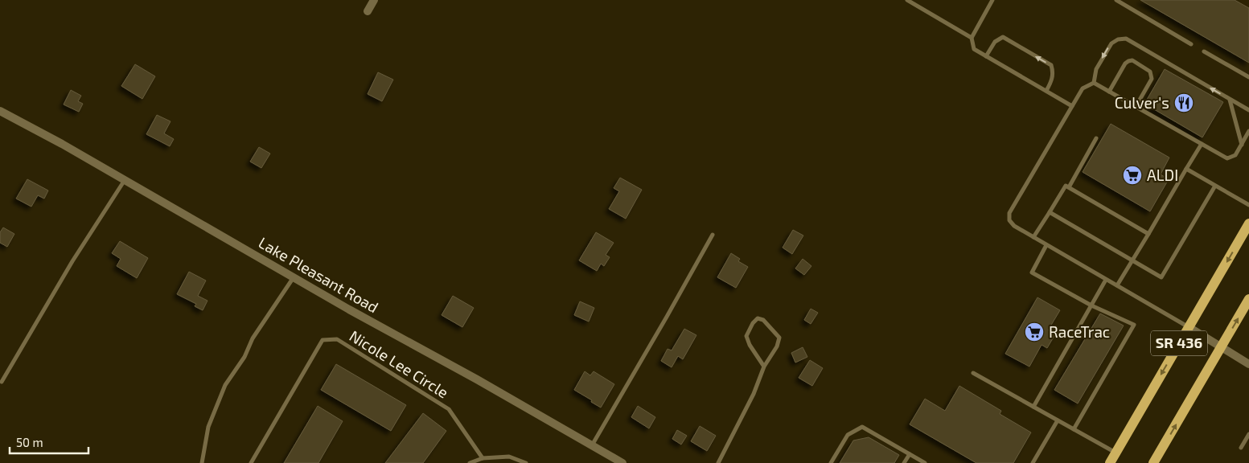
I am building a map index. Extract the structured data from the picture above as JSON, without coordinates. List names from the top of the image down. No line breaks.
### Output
{"streets":{"main road":["SR 436"],"street":["Lake Pleasant Road"],"lane":["Nicole Lee Circle"]},"places":{"restaurant":["Culver's"],"supermarket":["ALDI","RaceTrac"]},"scale_bar":"50 m"}
